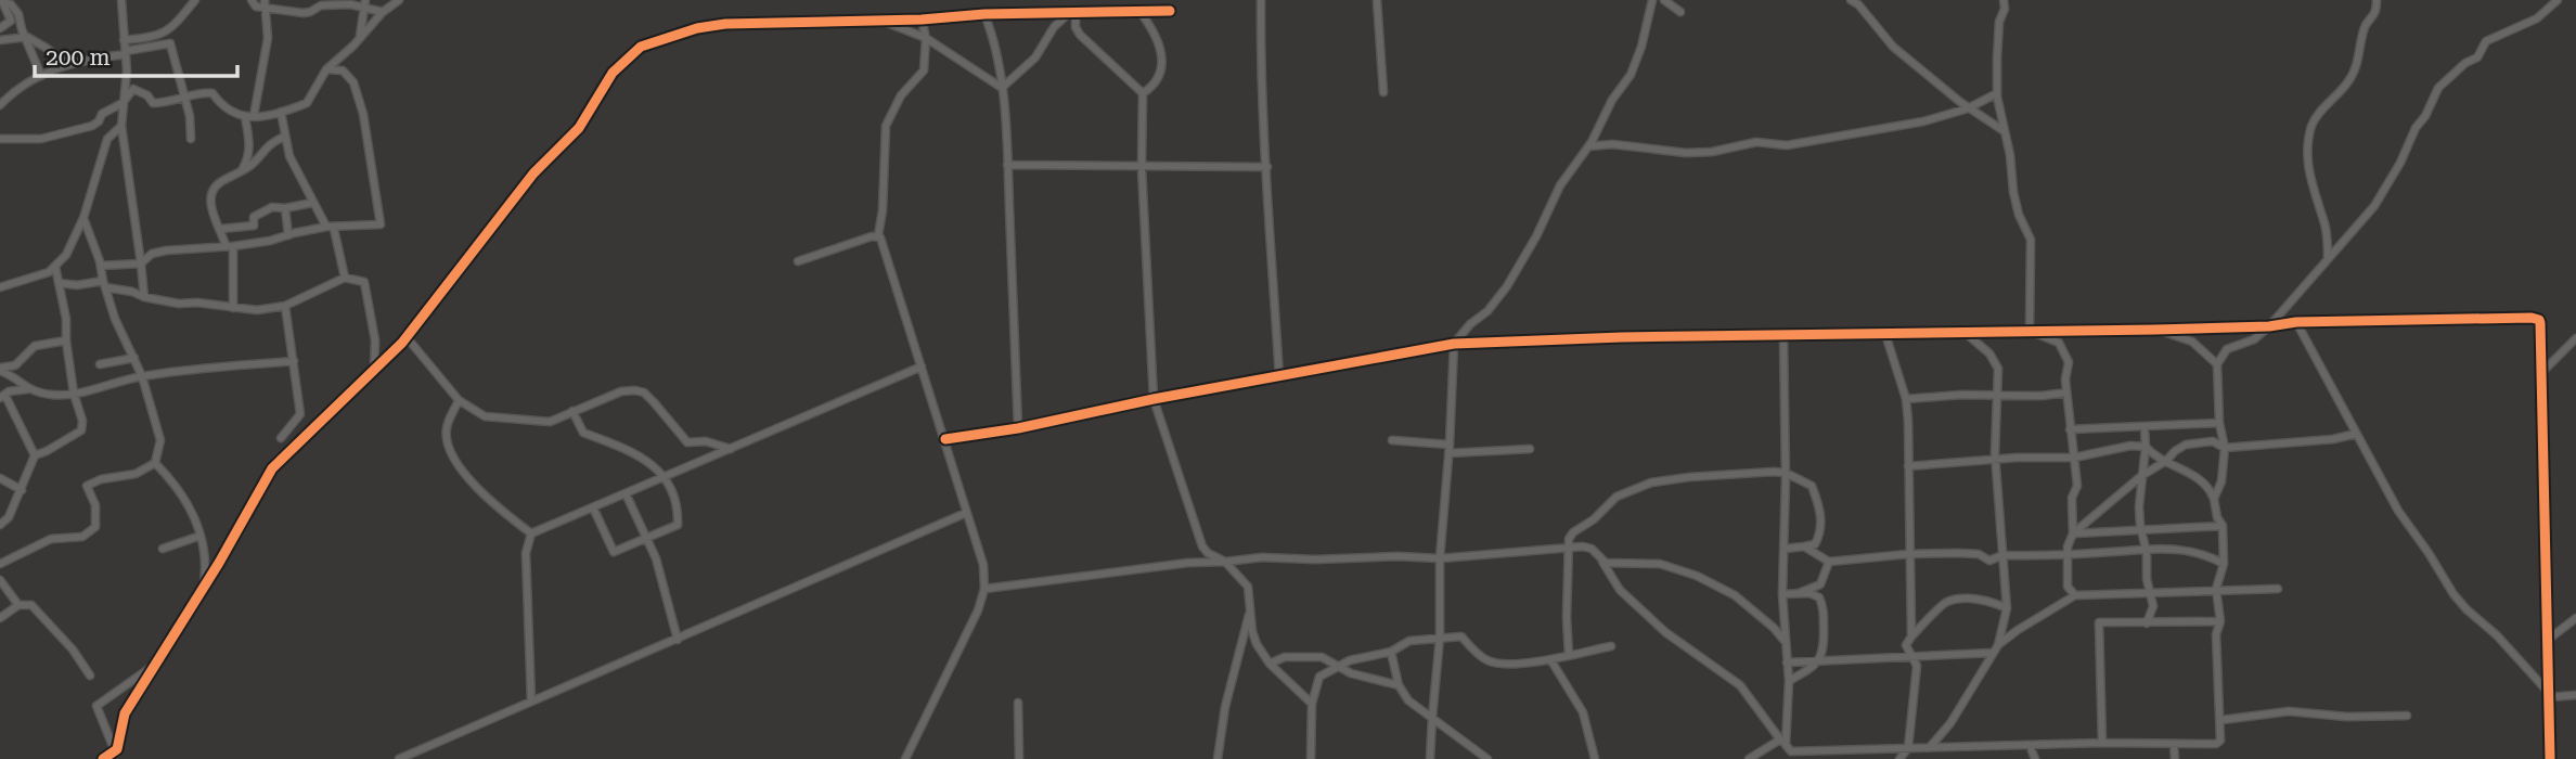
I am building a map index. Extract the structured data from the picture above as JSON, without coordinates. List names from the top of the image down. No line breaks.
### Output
{"scale_bar":"200 m"}
